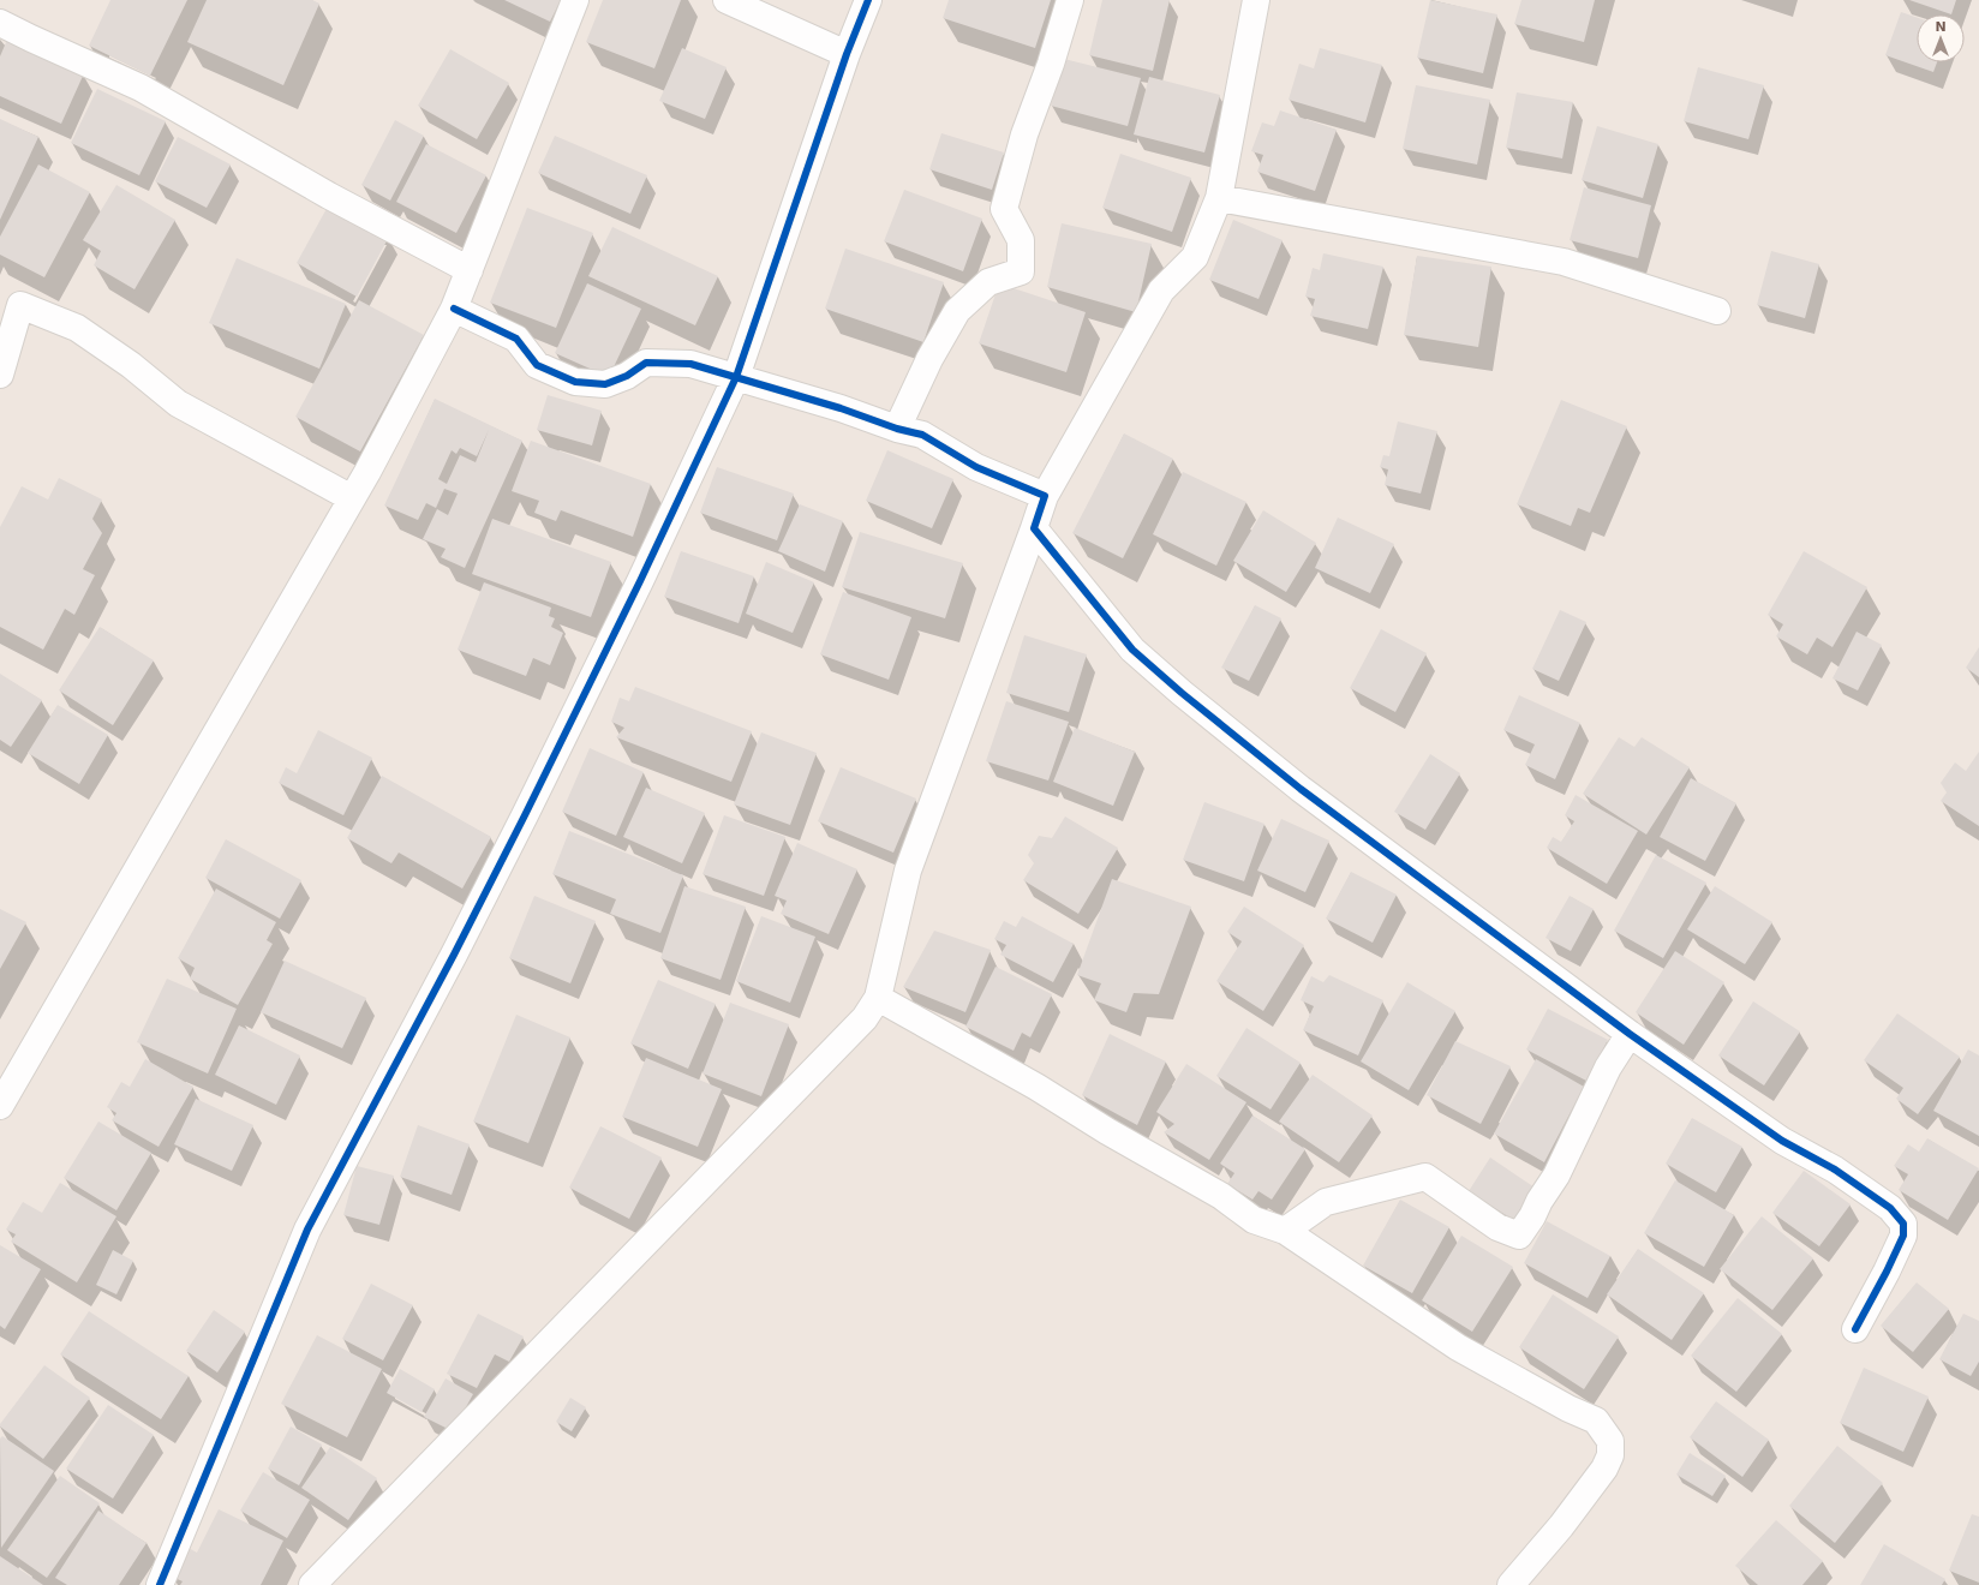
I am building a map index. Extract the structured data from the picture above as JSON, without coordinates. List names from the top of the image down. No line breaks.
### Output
{"north":"top"}
